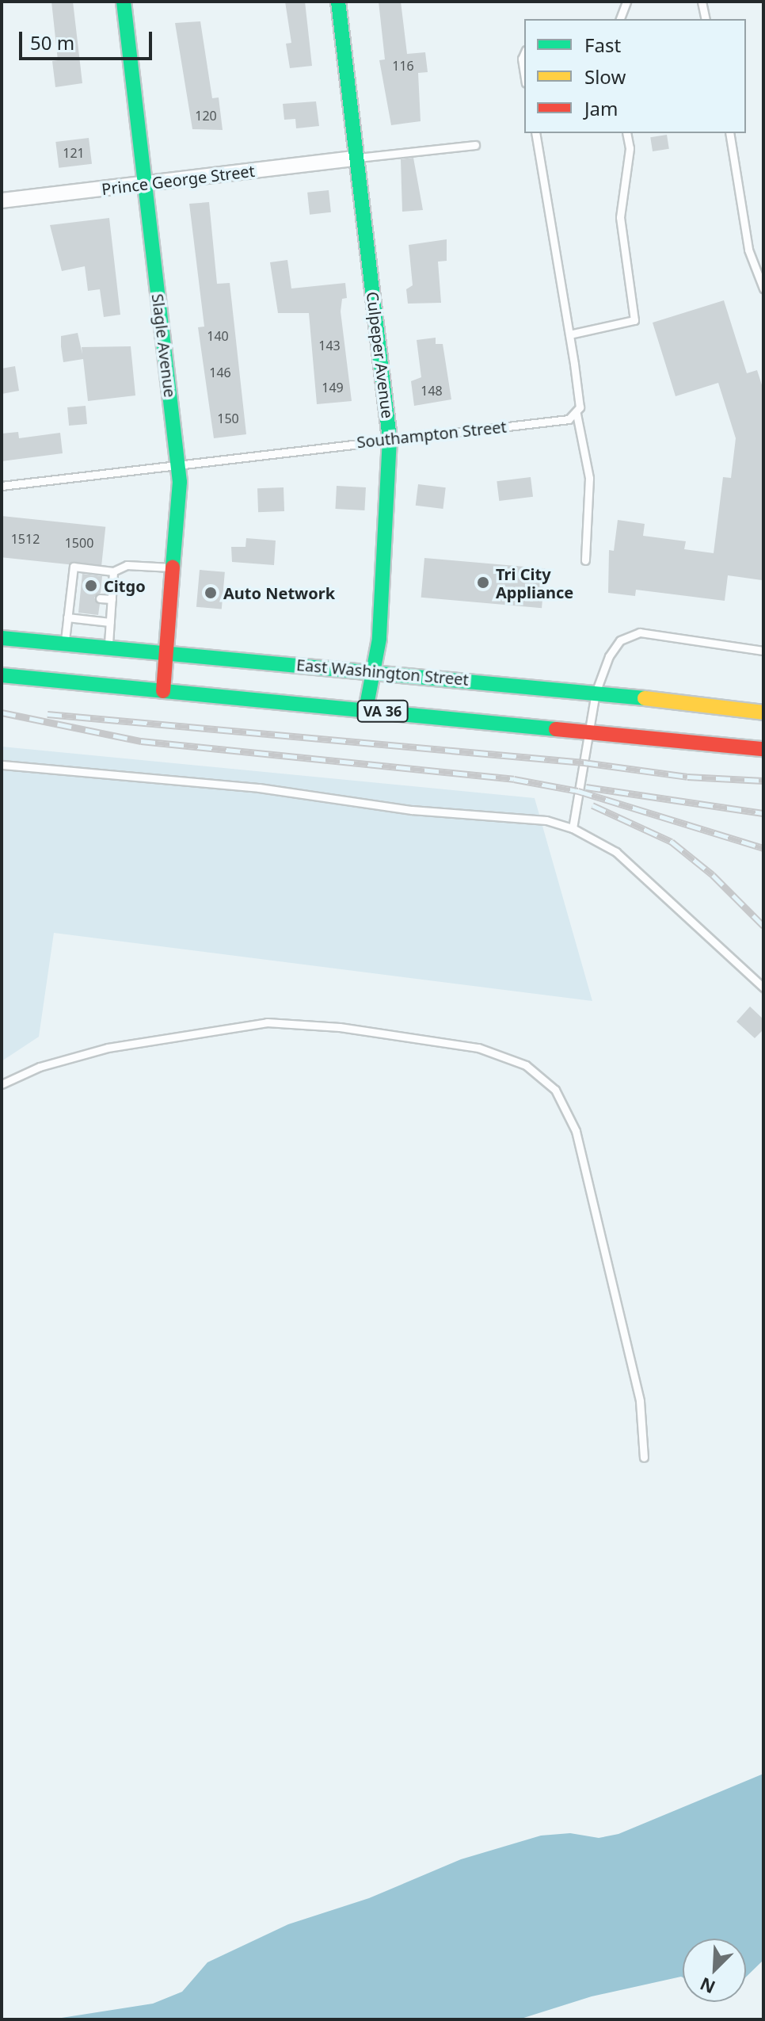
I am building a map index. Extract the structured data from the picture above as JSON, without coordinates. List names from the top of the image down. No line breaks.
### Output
{"streets":{"main road":["Slagle Avenue","Culpeper Avenue","East Washington Street","VA 36"],"street":["Prince George Street"],"lane":["Southampton Street"]},"crossings":[["Prince George Street","Slagle Avenue"],["Prince George Street","Culpeper Avenue"],["Slagle Avenue","Southampton Street"],["Slagle Avenue","East Washington Street"],["Slagle Avenue","VA 36"],["Culpeper Avenue","Southampton Street"],["Culpeper Avenue","East Washington Street"],["Culpeper Avenue","VA 36"]],"places":["Tri City Appliance","Citgo","Auto Network"],"house_numbers":["116","120","121","140","143","146","149","148","150","1512","1500"],"legend":["Fast","Slow","Jam"],"scale_bar":"50 m","north":"bottom left"}
